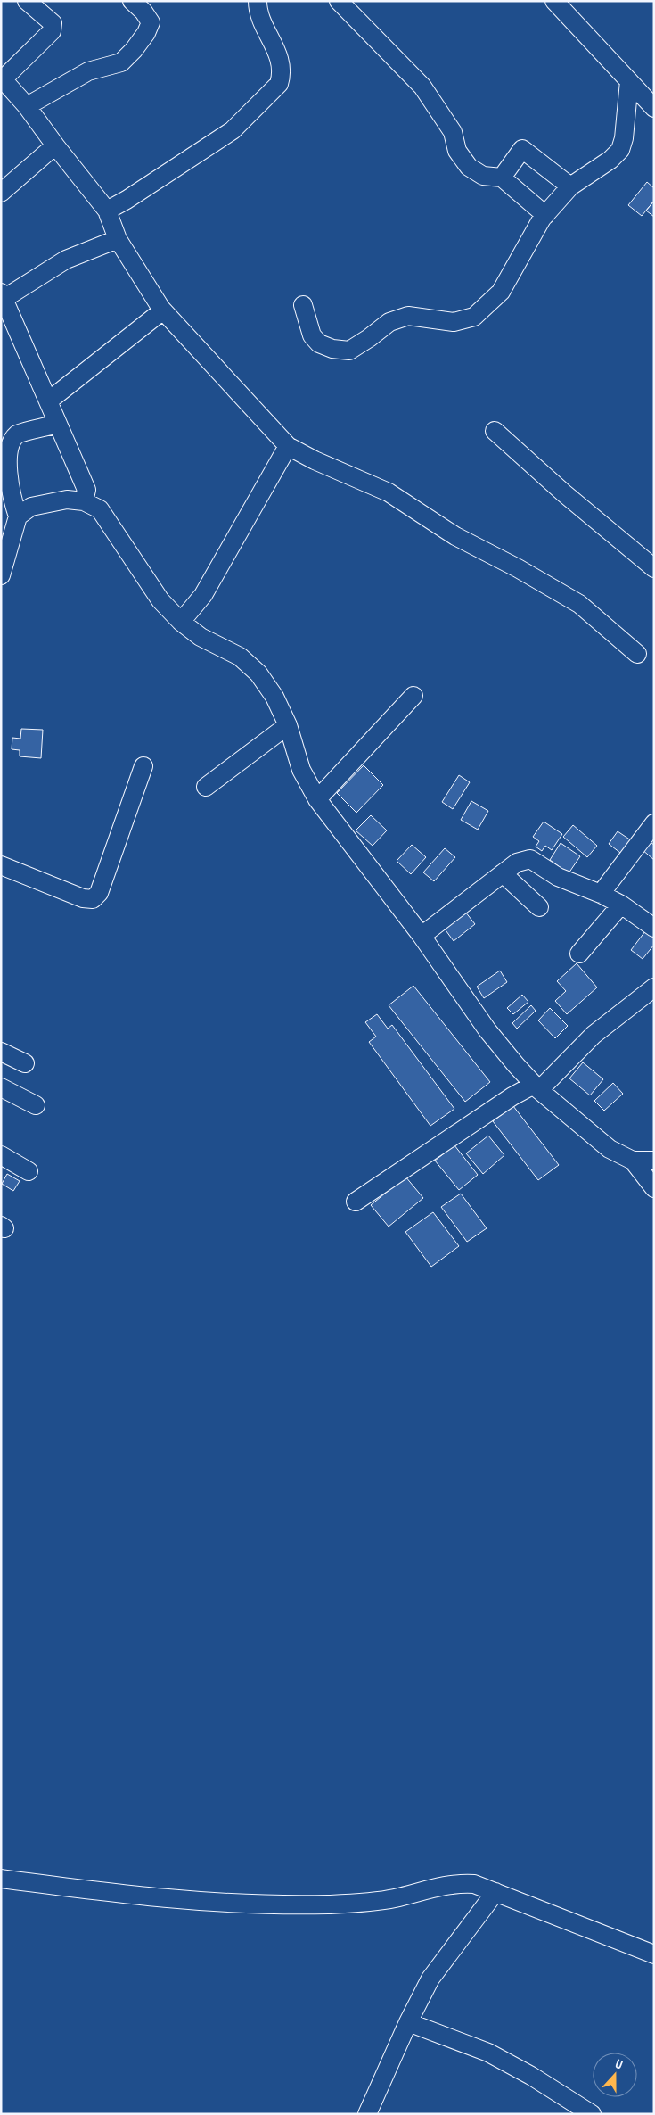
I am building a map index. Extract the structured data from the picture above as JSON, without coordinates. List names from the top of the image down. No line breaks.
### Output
{"north":"top"}
